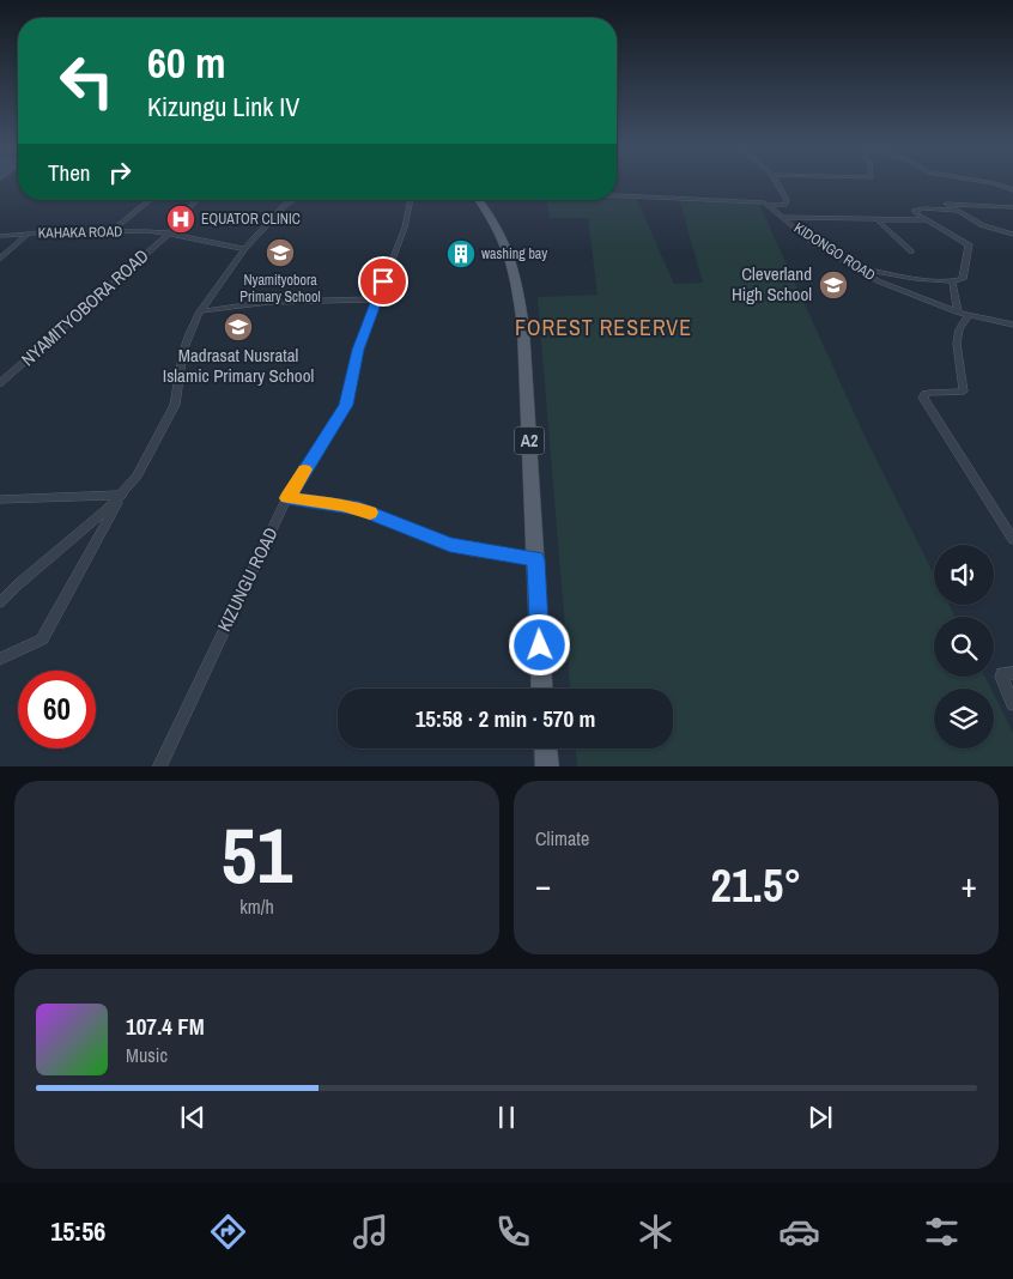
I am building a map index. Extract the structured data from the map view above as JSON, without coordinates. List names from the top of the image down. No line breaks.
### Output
{"streets":{"main road":["A2"],"street":["KAHAKA ROAD","KIDONGO ROAD","NYAMITYOBORA ROAD","KIZUNGU ROAD"]},"crossings":[["KAHAKA ROAD","NYAMITYOBORA ROAD"]],"districts":["FOREST RESERVE"],"places":{"hospital":["EQUATOR CLINIC"],"school or university":["Nyamityobora Primary School","Cleverland High School","Madrasat Nusratal Islamic Primary School"],"building":["washing bay"]},"page":{"turn":["60 m","Kizungu Link IV"],"then":"Then","limit":"60","trip":"15:58 · 2 min · 570 m","tile":[["51","km/h"],"Climate"],"heat":["−","21.5°","+"],"song":["107.4 FM","Music"],"tabs":"15:56"}}
